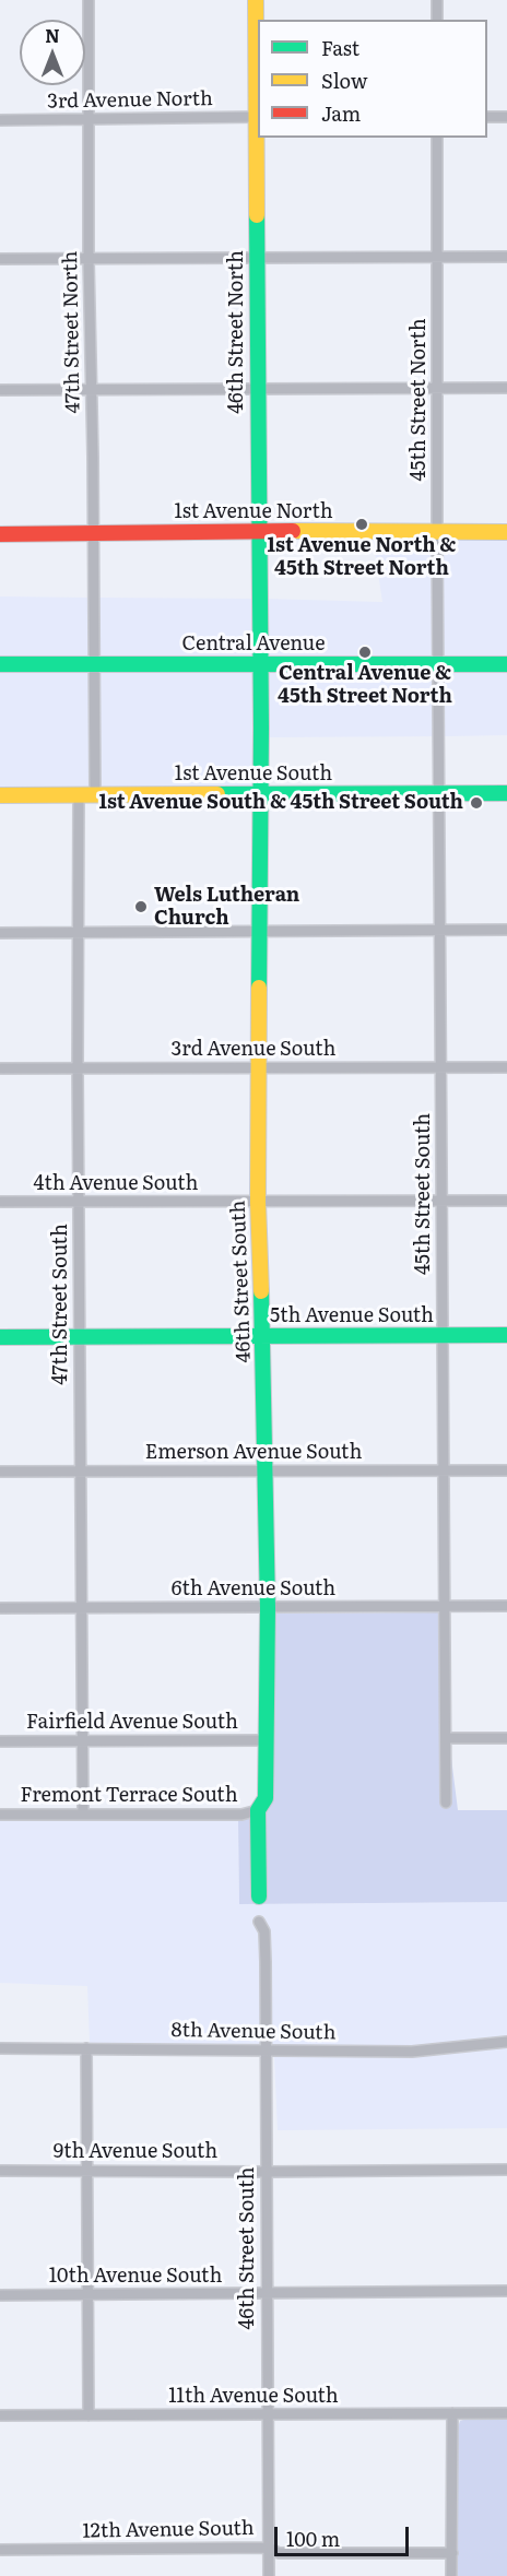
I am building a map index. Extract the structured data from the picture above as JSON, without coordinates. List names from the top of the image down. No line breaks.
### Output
{"streets":{"street":["3rd Avenue North","47th Street North","46th Street North","45th Street North","1st Avenue North","Central Avenue","1st Avenue South","3rd Avenue South","4th Avenue South","45th Street South","46th Street South","47th Street South","5th Avenue South","Emerson Avenue South","6th Avenue South","Fairfield Avenue South","Fremont Terrace South","8th Avenue South","9th Avenue South","10th Avenue South","11th Avenue South","12th Avenue South"]},"crossings":[["3rd Avenue North","47th Street North"],["3rd Avenue North","46th Street North"],["47th Street North","1st Avenue North"],["47th Street North","Central Avenue"],["46th Street North","1st Avenue North"],["46th Street North","Central Avenue"],["46th Street North","46th Street South"],["45th Street North","1st Avenue North"],["45th Street North","Central Avenue"],["45th Street North","45th Street South"],["Central Avenue","45th Street South"],["Central Avenue","46th Street South"],["1st Avenue South","45th Street South"],["1st Avenue South","46th Street South"],["1st Avenue South","47th Street South"],["3rd Avenue South","45th Street South"],["3rd Avenue South","46th Street South"],["3rd Avenue South","47th Street South"],["4th Avenue South","45th Street South"],["4th Avenue South","46th Street South"],["4th Avenue South","47th Street South"],["45th Street South","5th Avenue South"],["45th Street South","Emerson Avenue South"],["45th Street South","6th Avenue South"],["46th Street South","5th Avenue South"],["46th Street South","Emerson Avenue South"],["46th Street South","6th Avenue South"],["46th Street South","Fairfield Avenue South"],["46th Street South","Fremont Terrace South"],["46th Street South","8th Avenue South"],["46th Street South","9th Avenue South"],["46th Street South","10th Avenue South"],["46th Street South","11th Avenue South"],["46th Street South","12th Avenue South"],["47th Street South","5th Avenue South"],["47th Street South","Emerson Avenue South"],["47th Street South","6th Avenue South"],["47th Street South","Fairfield Avenue South"],["47th Street South","Fremont Terrace South"]],"places":["1st Avenue North & 45th Street North","Central Avenue & 45th Street North","1st Avenue South & 45th Street South","Wels Lutheran Church"],"legend":["Fast","Slow","Jam"],"scale_bar":"100 m","north":"top"}
